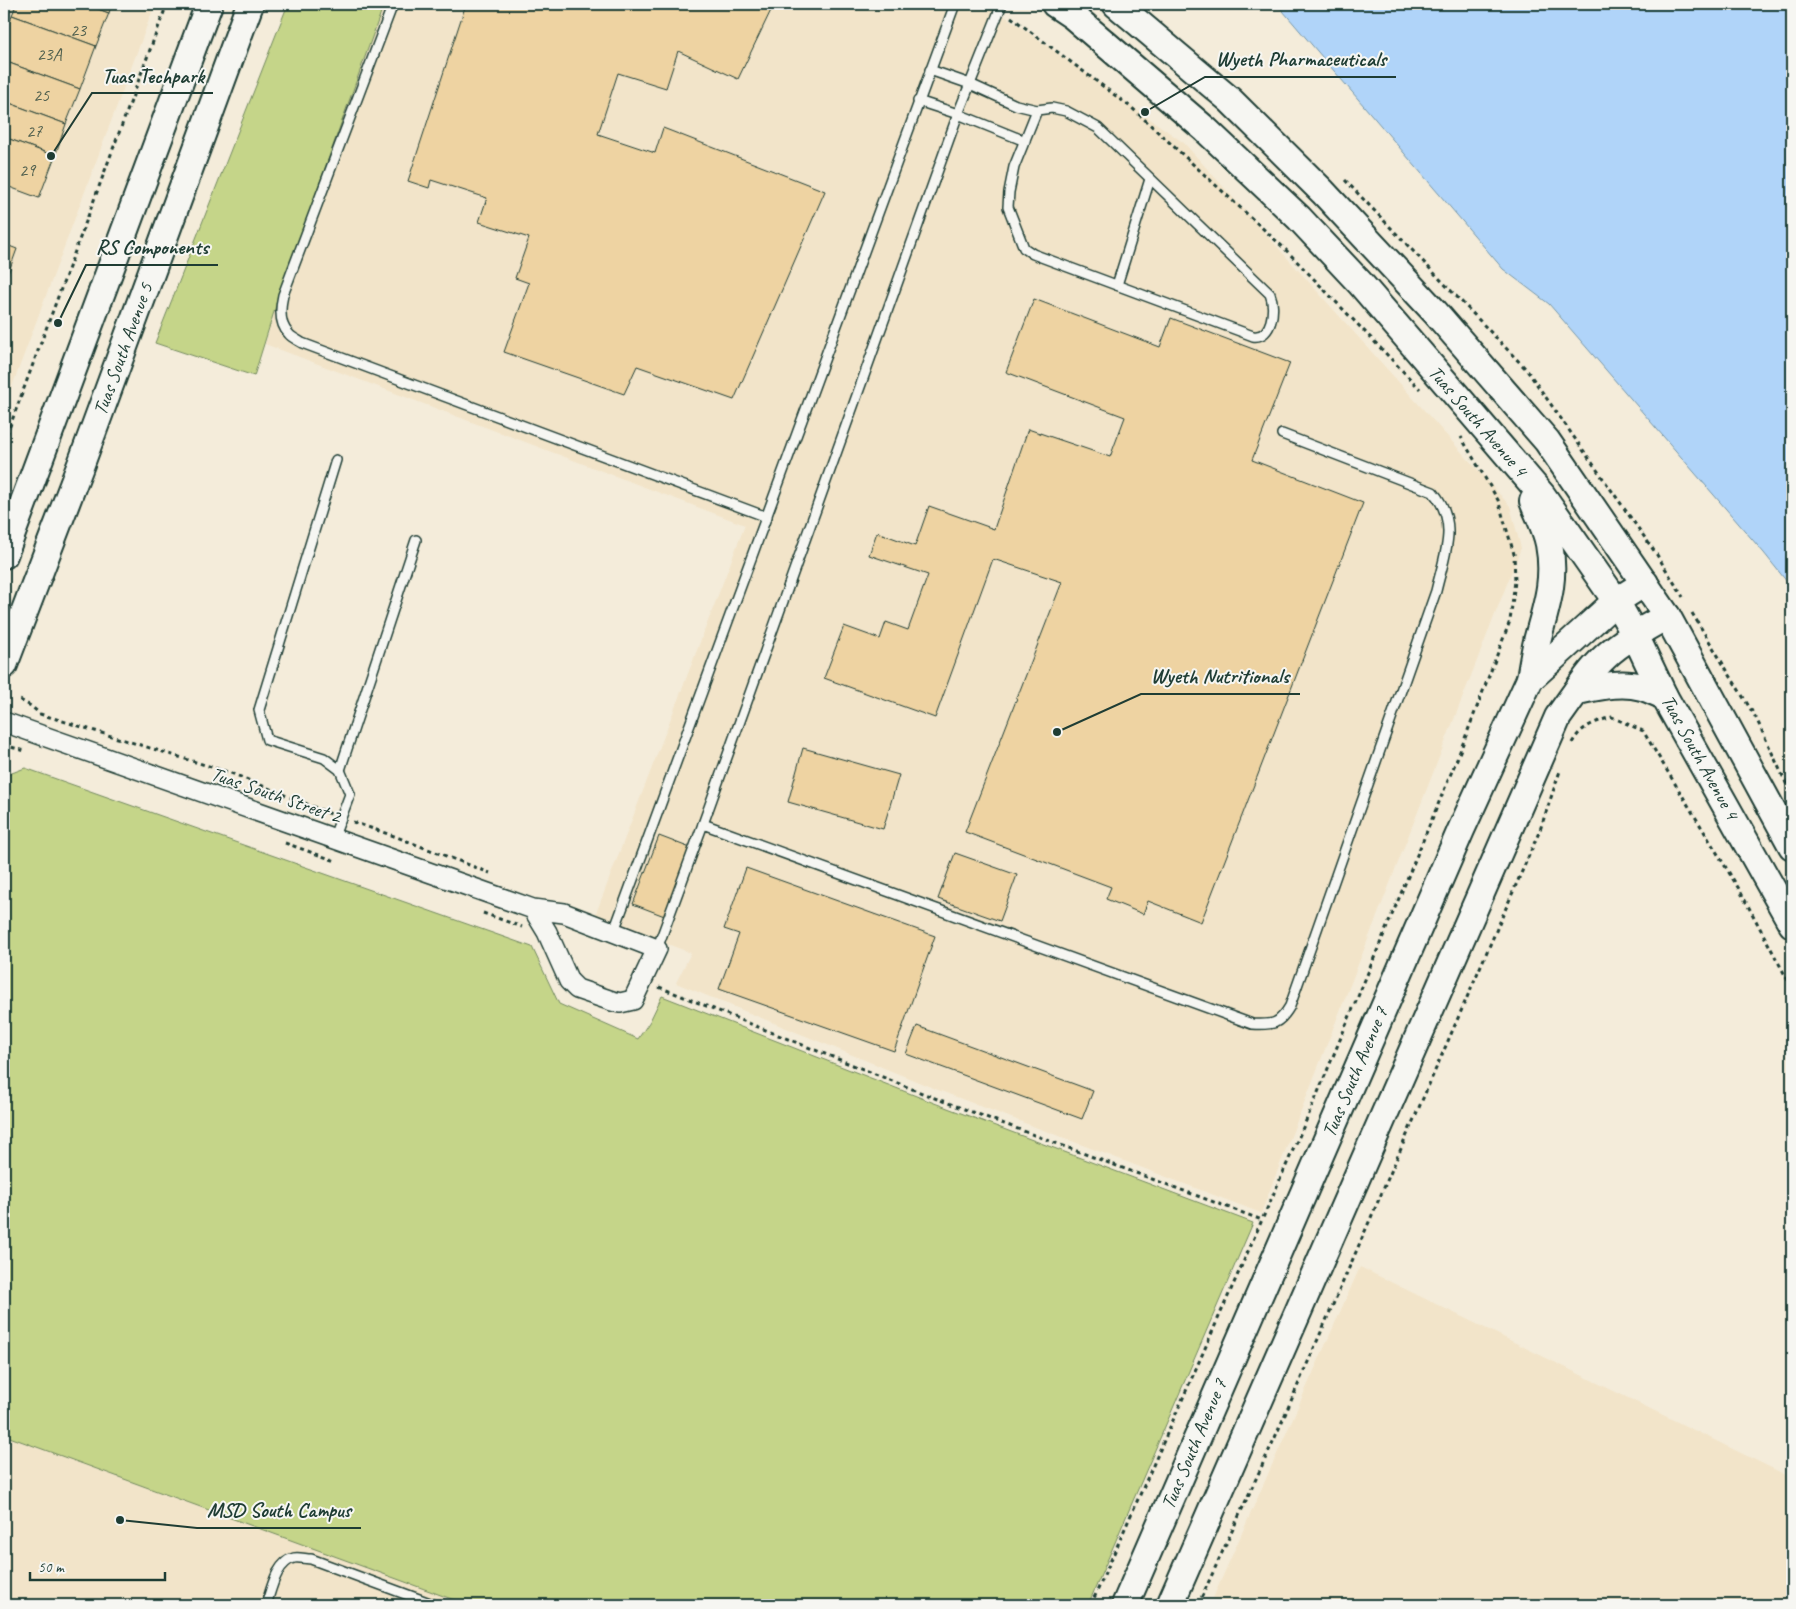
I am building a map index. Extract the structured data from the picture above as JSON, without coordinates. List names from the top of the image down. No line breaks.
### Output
{"streets":{"street":["Tuas South Avenue 5","Tuas South Avenue 4","Tuas South Street 2","Tuas South Avenue 7"]},"crossings":[["Tuas South Avenue 4","Tuas South Avenue 7"]],"places":["Wyeth Pharmaceuticals","Tuas Techpark","RS Components","Wyeth Nutritionals","MSD South Campus"],"house_numbers":["23","23A","25","27","29"],"scale_bar":"50 m"}
